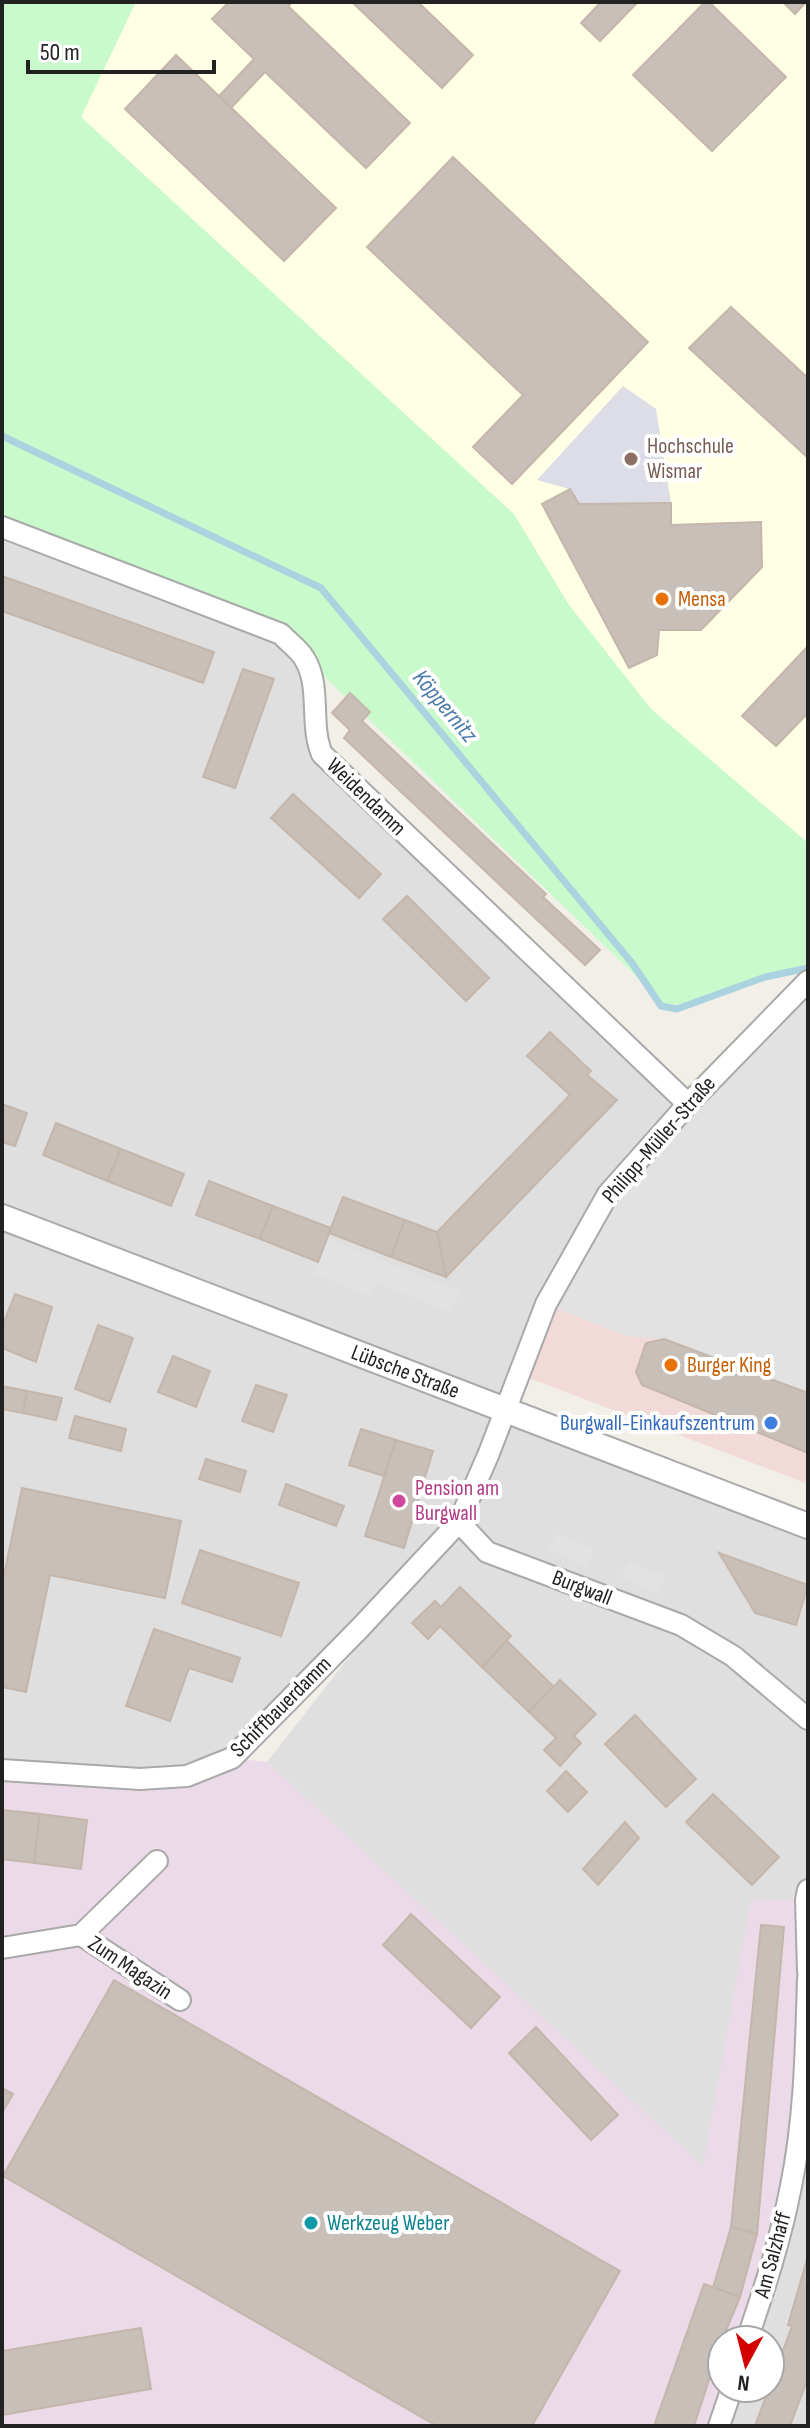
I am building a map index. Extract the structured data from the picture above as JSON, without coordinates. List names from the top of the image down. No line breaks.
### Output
{"streets":{"street":["Weidendamm","Philipp-Müller-Straße","Lübsche Straße","Burgwall","Schiffbauerdamm","Zum Magazin","Am Salzhaff"]},"crossings":[["Weidendamm","Philipp-Müller-Straße"],["Philipp-Müller-Straße","Lübsche Straße"],["Burgwall","Schiffbauerdamm"]],"water":["Köppernitz"],"places":["Hochschule Wismar","Mensa","Burger King","Burgwall-Einkaufszentrum","Pension am Burgwall","Werkzeug Weber"],"scale_bar":"50 m","north":"bottom"}
